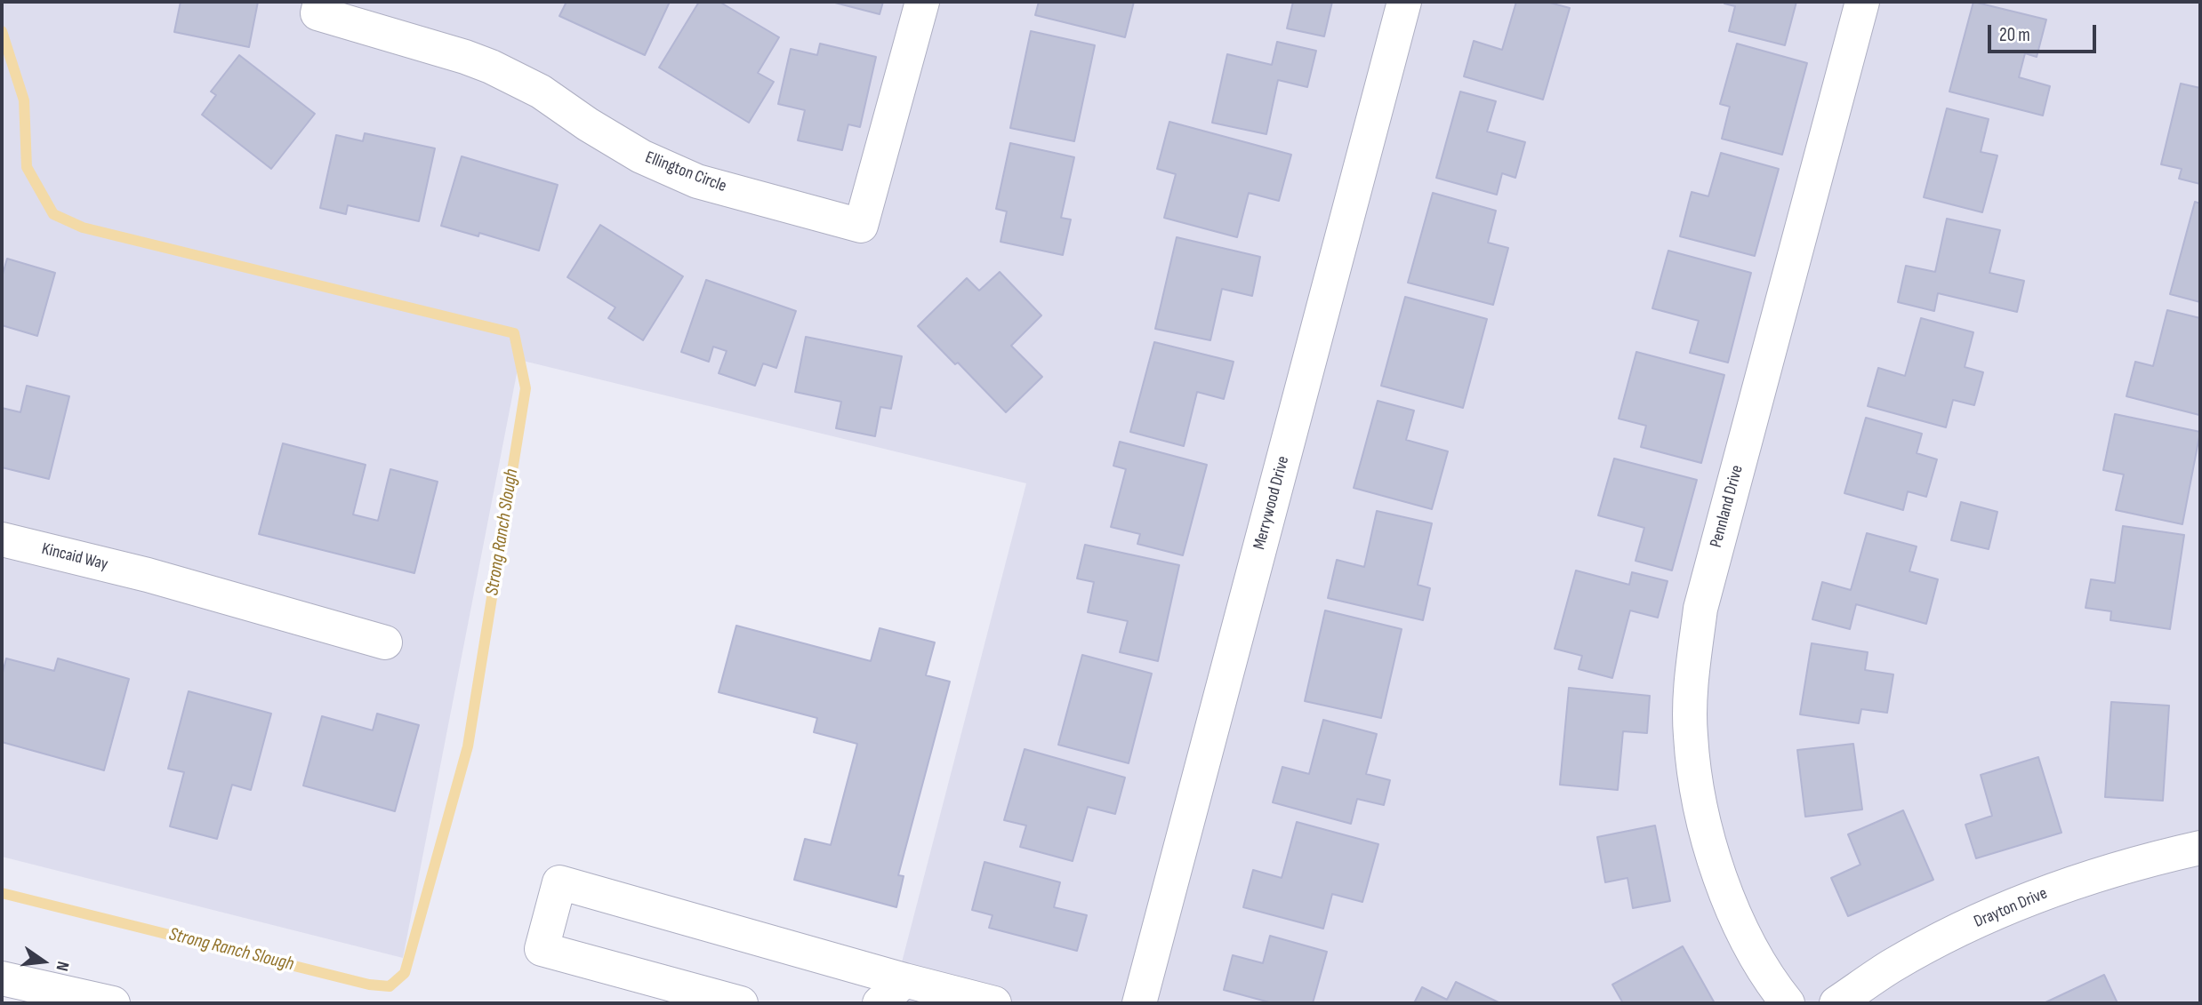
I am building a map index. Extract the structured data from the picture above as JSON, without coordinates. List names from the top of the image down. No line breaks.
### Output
{"streets":{"street":["Ellington Circle","Merrywood Drive","Pennland Drive","Kincaid Way","Drayton Drive"]},"water":["Strong Ranch Slough"],"scale_bar":"20 m","north":"right"}
